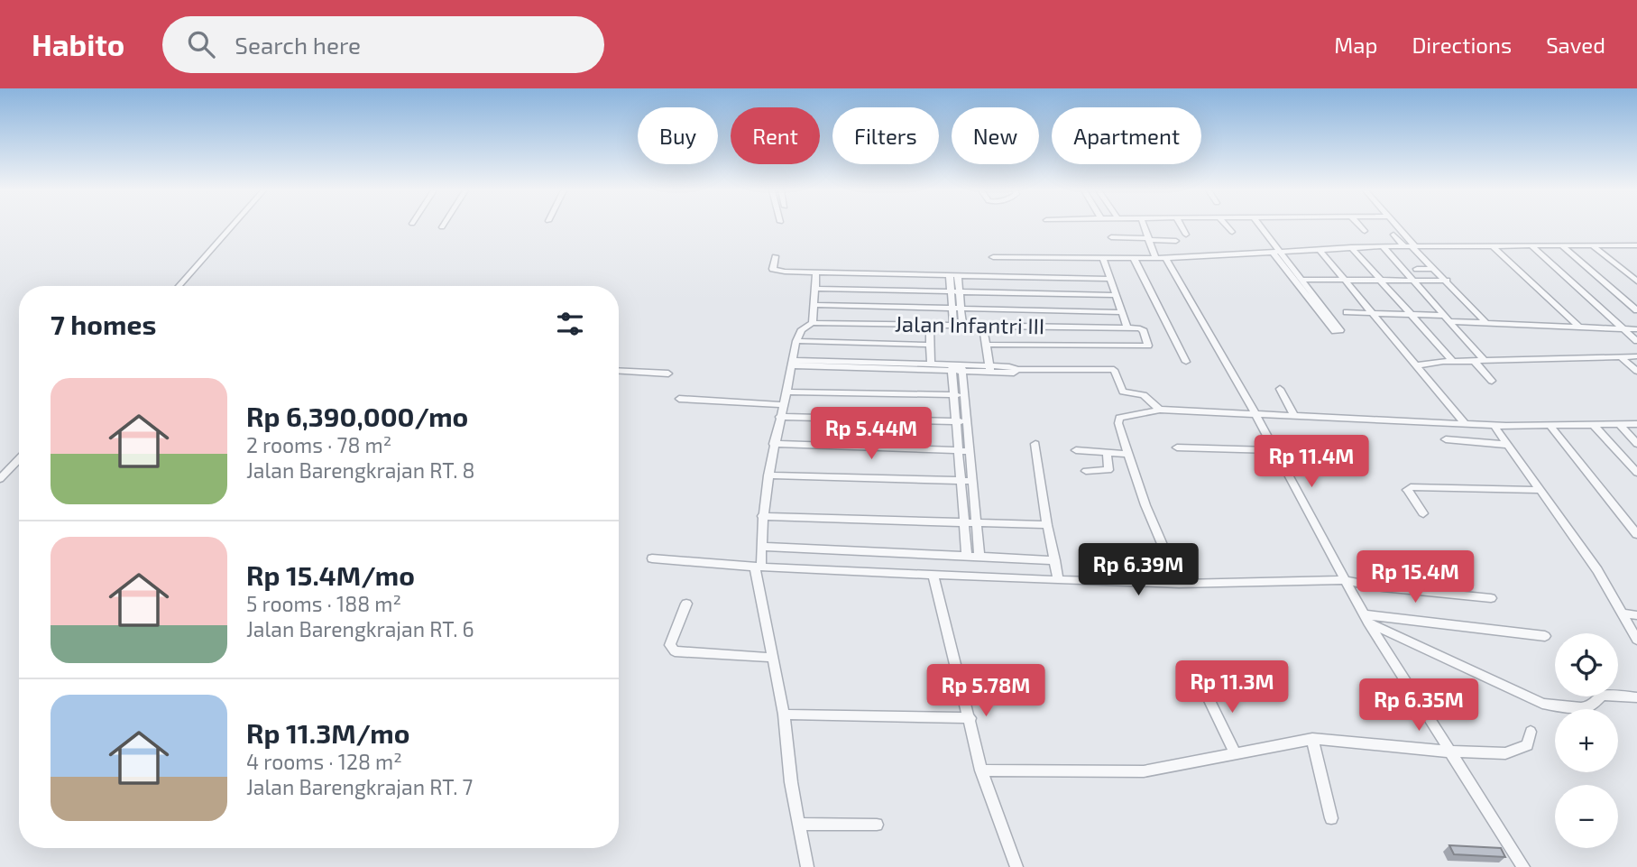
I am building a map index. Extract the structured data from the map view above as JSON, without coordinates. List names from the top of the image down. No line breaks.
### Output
{"streets":{"street":["Jalan Infantri III"]},"page":{"header":"Habito","search":"Search here","nav":["Map","Directions","Saved"],"chip":["Buy","Rent","Filters","New","Apartment"],"heading":"7 homes","list":[{"name":"Rp 6,390,000/mo","note":"2 rooms · 78 m² · Jalan Barengkrajan RT. 8"},{"name":"Rp 15.4M/mo","note":"5 rooms · 188 m² · Jalan Barengkrajan RT. 6"},{"name":"Rp 11.3M/mo","note":"4 rooms · 128 m² · Jalan Barengkrajan RT. 7"}],"price":["Rp 5.44M","Rp 11.4M","Rp 6.39M","Rp 15.4M","Rp 11.3M","Rp 5.78M","Rp 6.35M"],"map_buttons":["+","−"]}}
